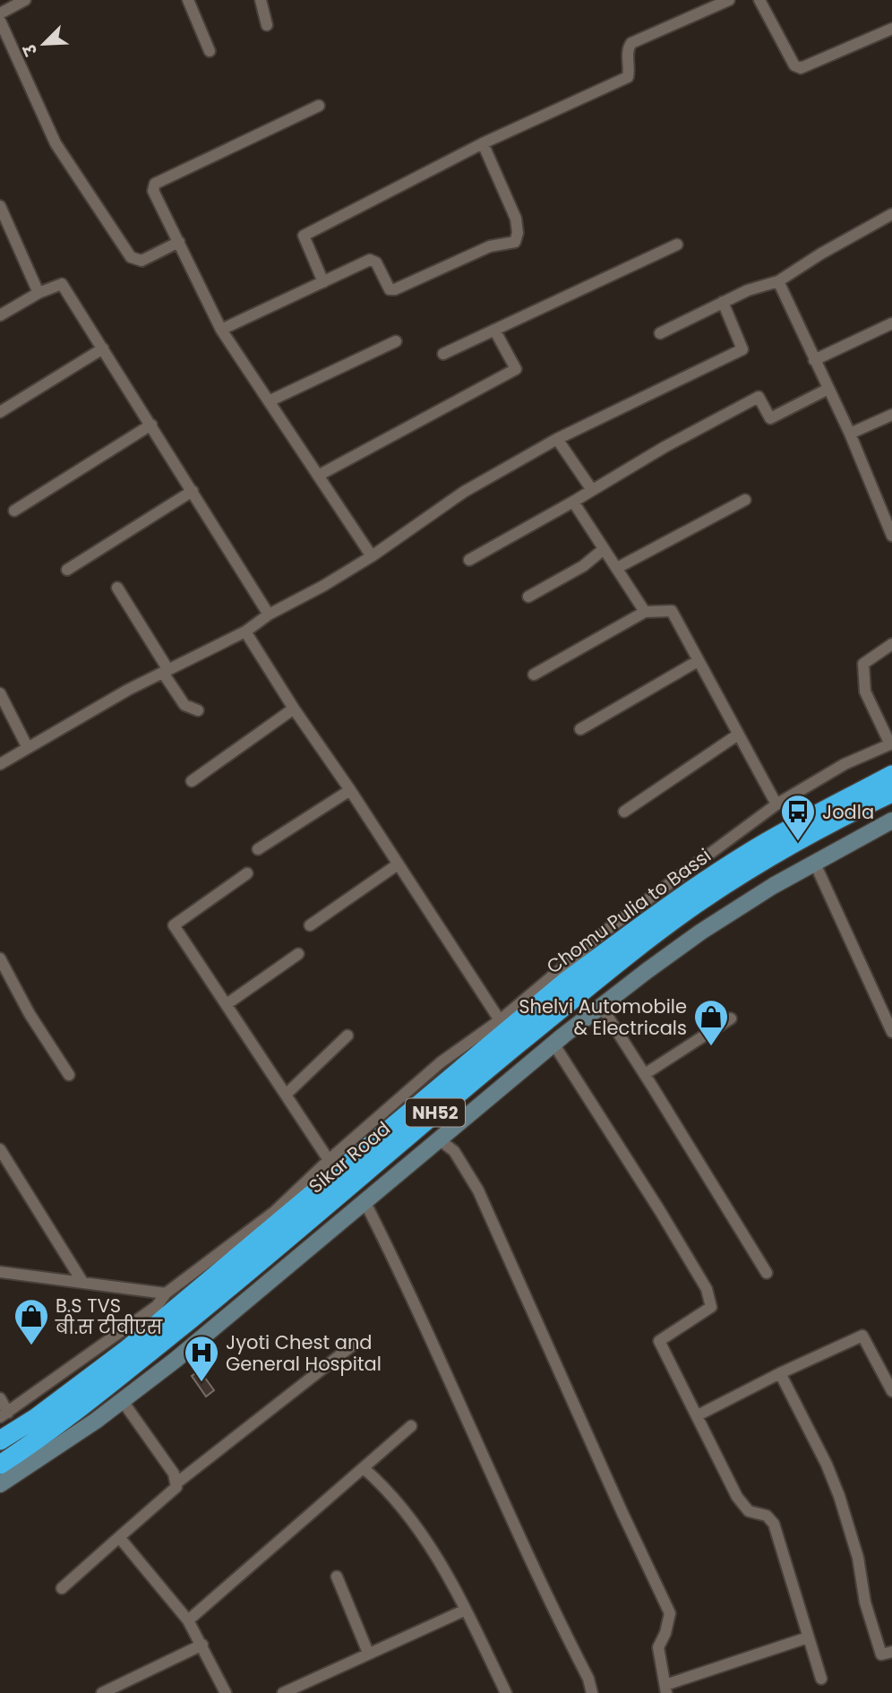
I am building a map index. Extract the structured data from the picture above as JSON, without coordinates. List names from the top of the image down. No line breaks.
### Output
{"streets":{"highway":["Chomu Pulia to Bassi","NH52","Sikar Road"]},"places":{"bus stop":["Jodla"],"shop":["Shelvi Automobile & Electricals","B.S TVS बी.स टीवीएस"],"hospital":["Jyoti Chest and General Hospital"]},"north":"bottom left"}
